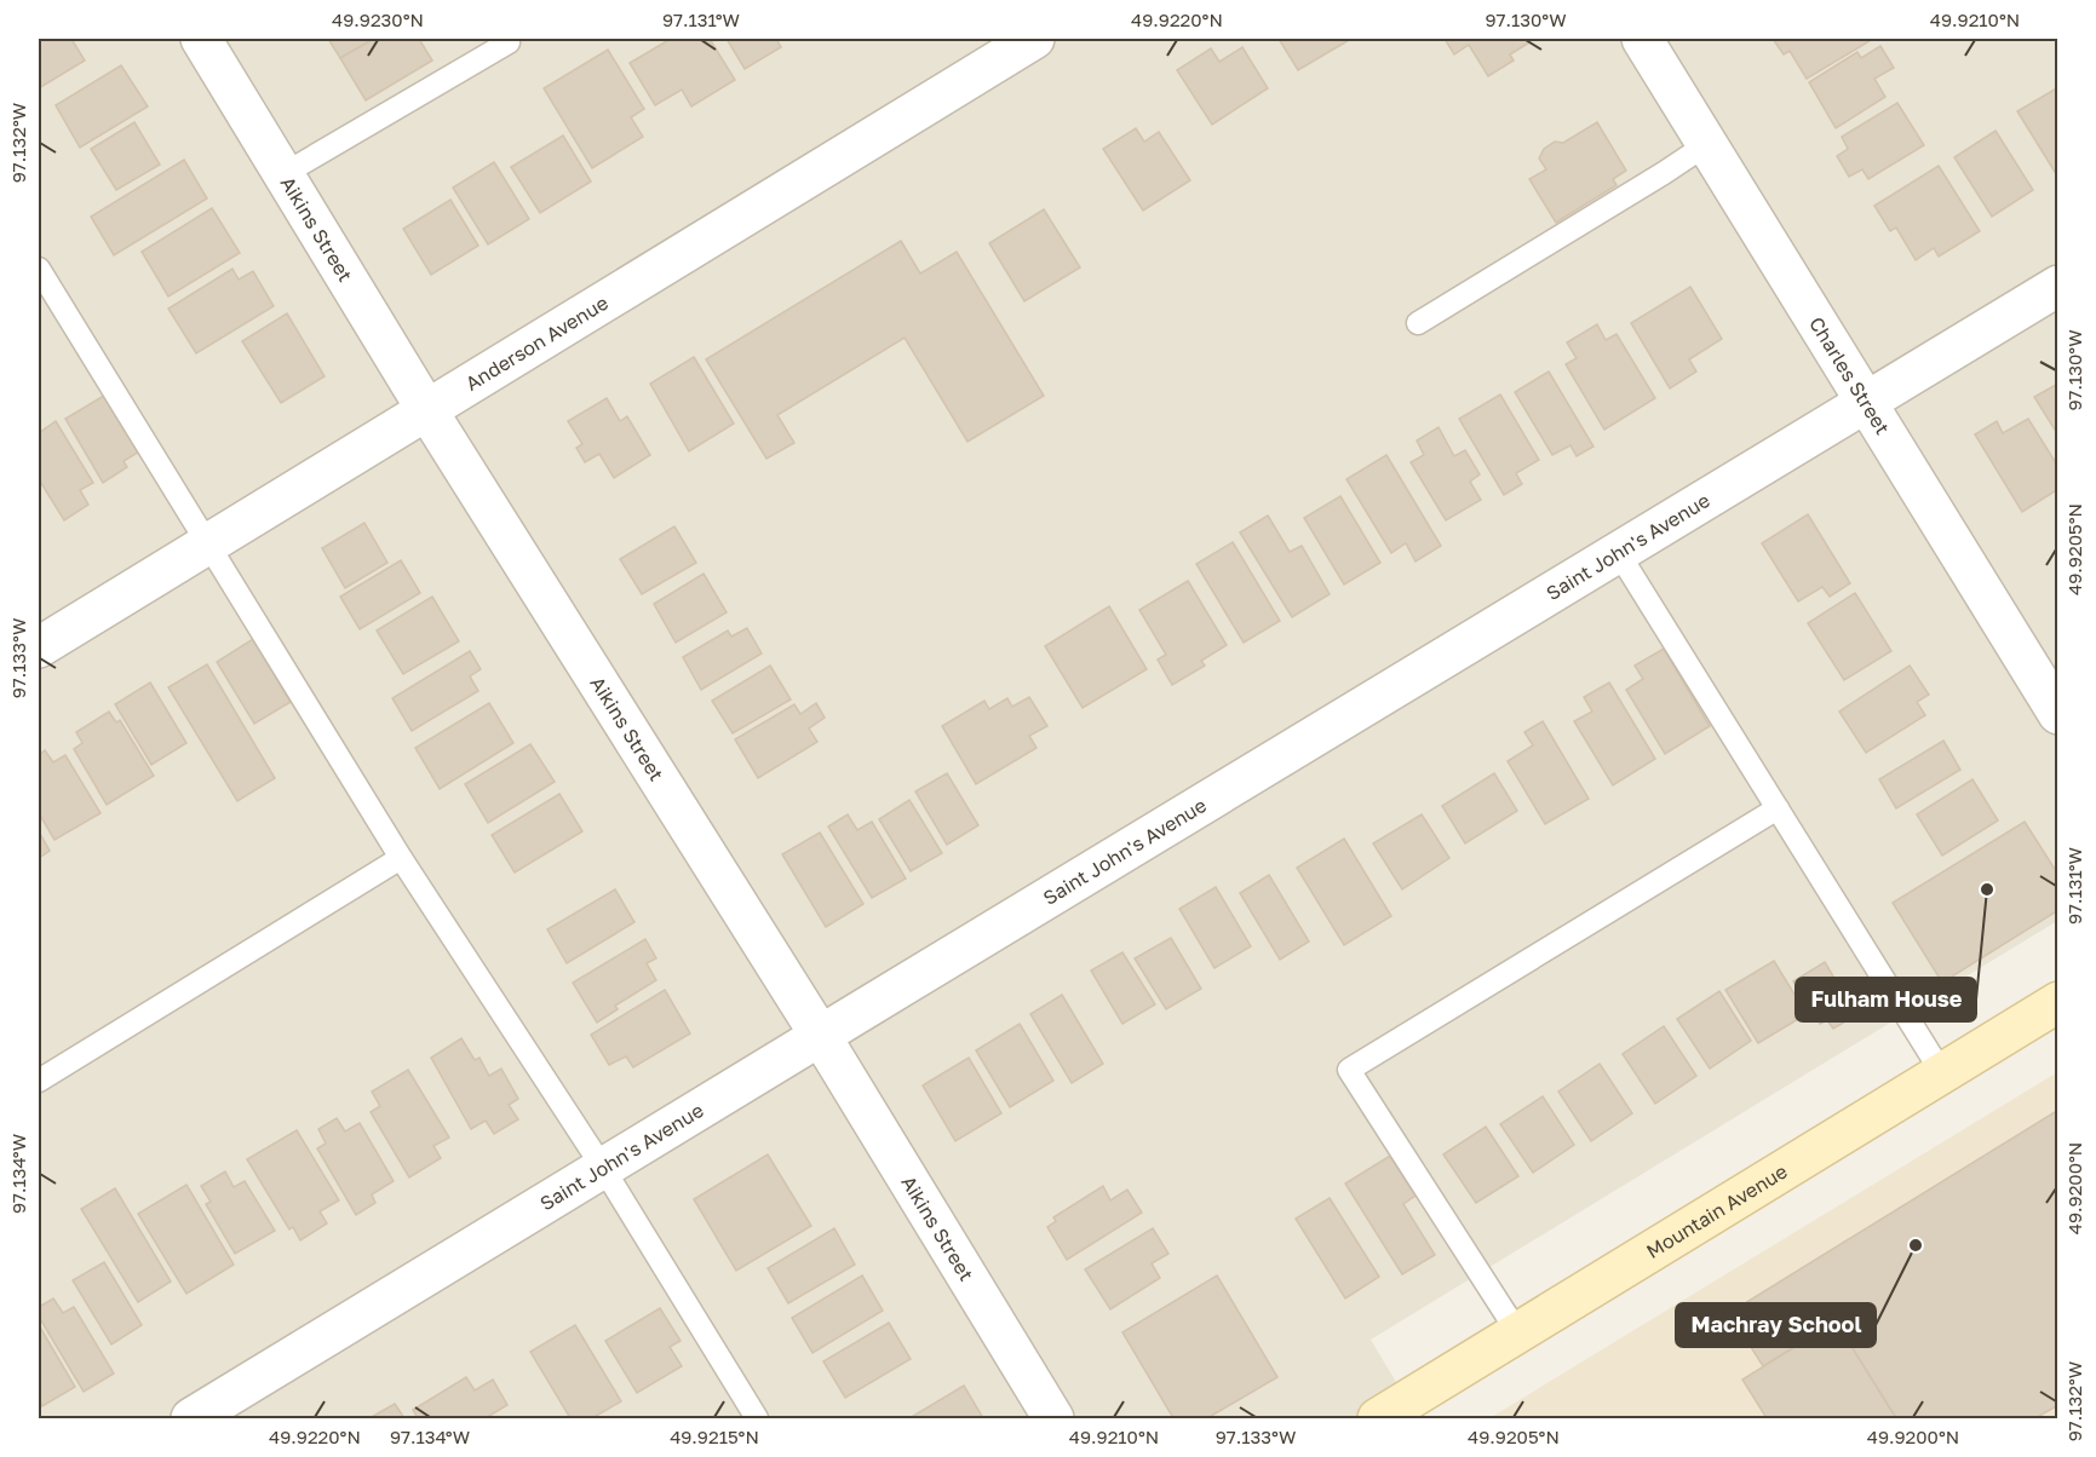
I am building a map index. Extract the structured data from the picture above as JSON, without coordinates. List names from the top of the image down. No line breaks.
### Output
{"streets":{"main road":["Mountain Avenue"],"street":["Aikins Street","Anderson Avenue","Charles Street","Saint John's Avenue"]},"crossings":[["Aikins Street","Anderson Avenue"],["Aikins Street","Saint John's Avenue"],["Charles Street","Saint John's Avenue"]],"places":["Fulham House","Machray School"],"coordinates":["49.9230°N","97.131°W","49.9220°N","97.130°W","49.9210°N","97.132°W","49.9205°N","97.133°W","97.134°W","49.9200°N","49.9215°N"]}
